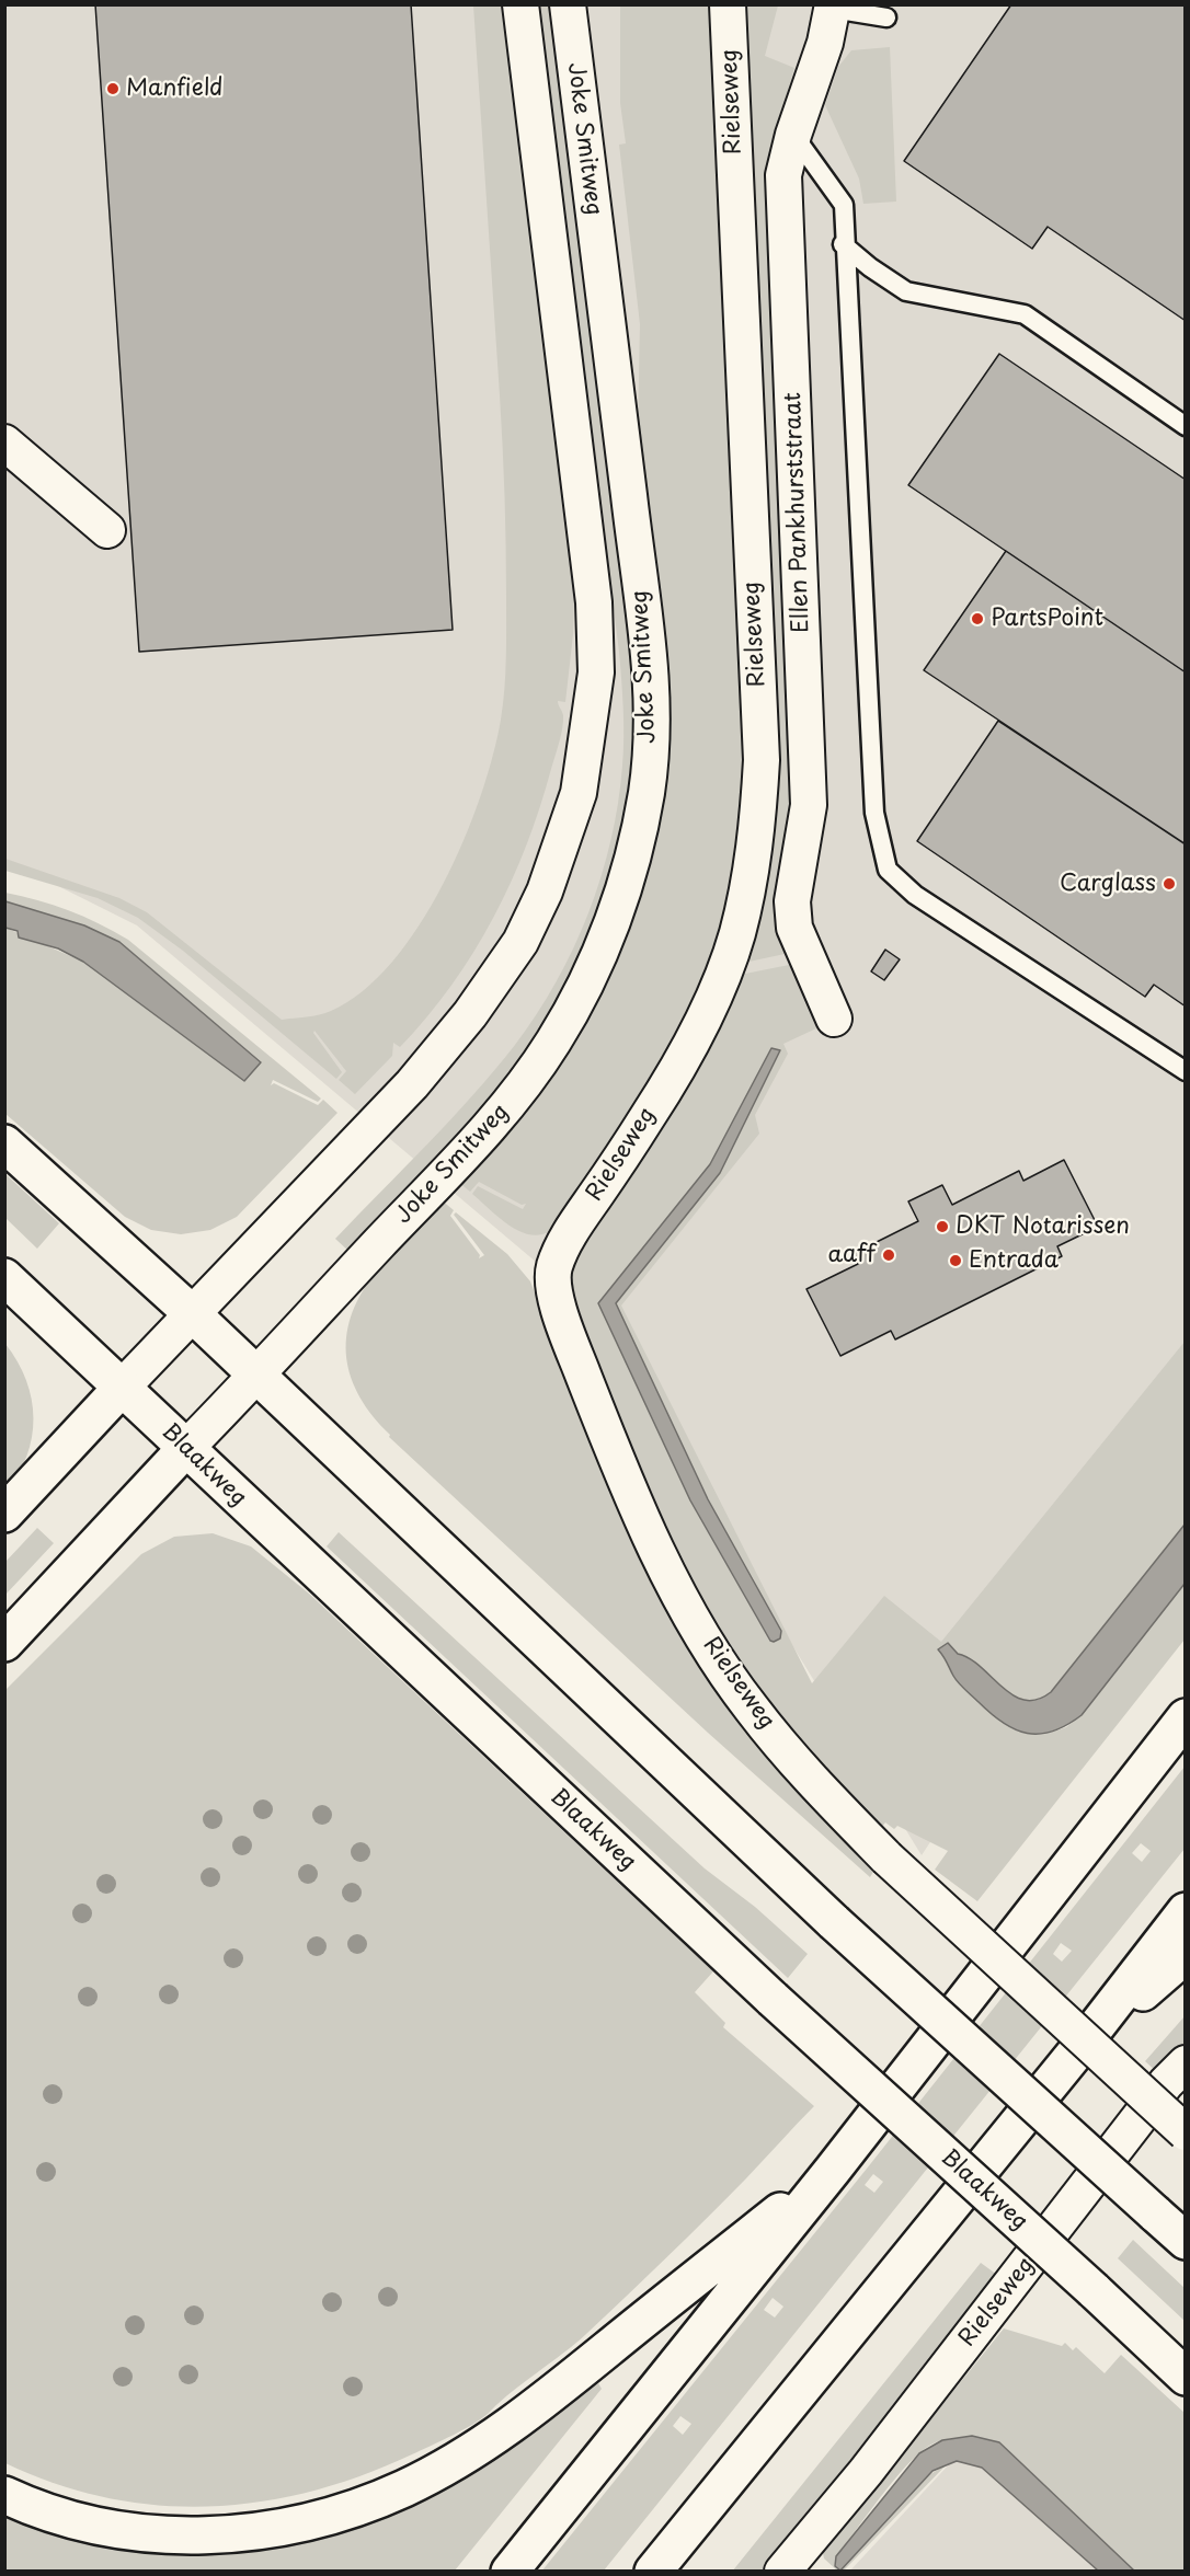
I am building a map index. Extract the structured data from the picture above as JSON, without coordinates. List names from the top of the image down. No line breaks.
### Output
{"streets":{"main road":["Blaakweg"],"street":["Rielseweg","Joke Smitweg","Ellen Pankhurststraat"]},"crossings":[["Joke Smitweg","Blaakweg"]],"places":["Manfield","PartsPoint","Carglass","DKT Notarissen","aaff","Entrada"]}
